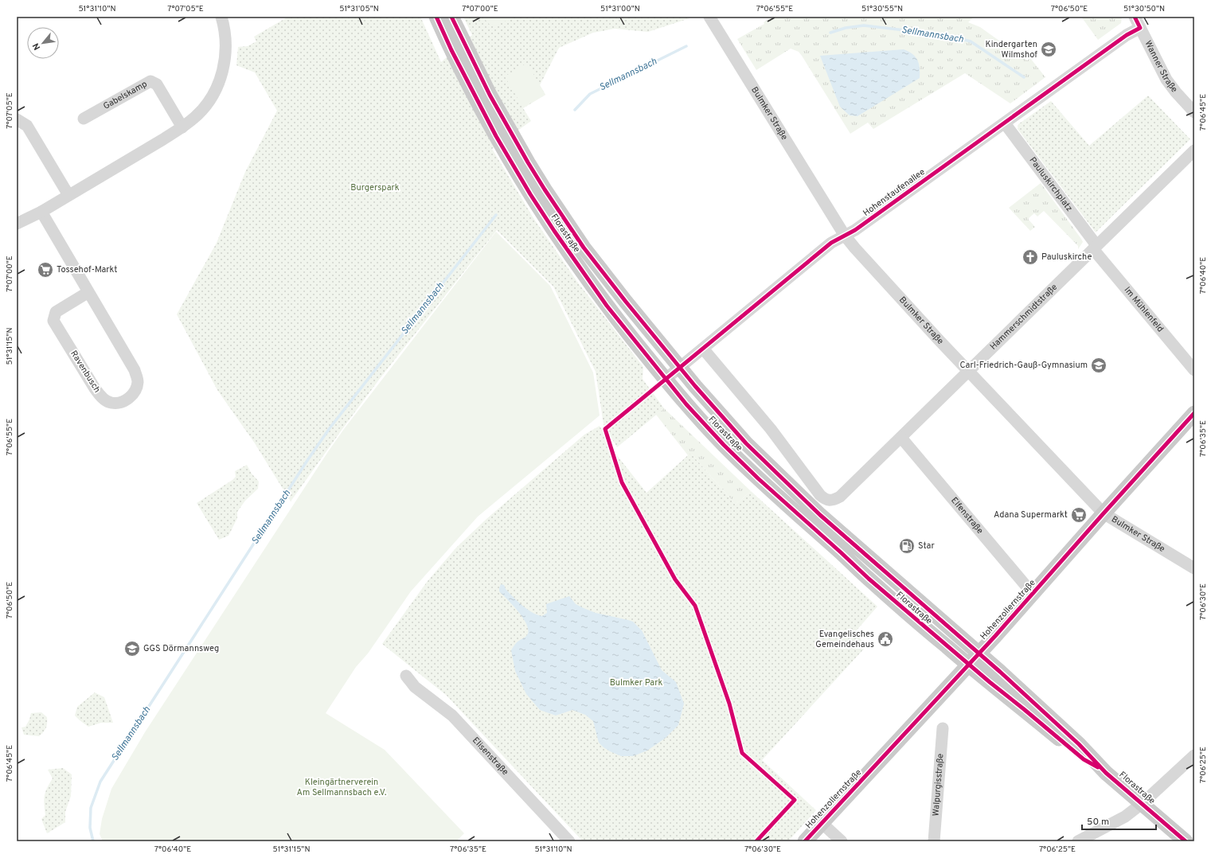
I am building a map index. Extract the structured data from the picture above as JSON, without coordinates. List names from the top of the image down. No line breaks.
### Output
{"streets":{"main road":["Florastraße","Hohenzollernstraße"],"street":["Wanner Straße","Gabelskamp","Bulmker Straße","Pauluskirchplatz","Hohenstaufenallee","Im Mühlenfeld","Hammerschmidtstraße","Ravenbusch","Elfenstraße","Elisenstraße","Walpurgisstraße"]},"crossings":[["Wanner Straße","Hohenstaufenallee"],["Bulmker Straße","Hohenstaufenallee"],["Bulmker Straße","Hammerschmidtstraße"],["Bulmker Straße","Hohenzollernstraße"],["Pauluskirchplatz","Hohenstaufenallee"],["Pauluskirchplatz","Im Mühlenfeld"],["Pauluskirchplatz","Hammerschmidtstraße"],["Hohenstaufenallee","Florastraße"],["Hohenstaufenallee","Hammerschmidtstraße"],["Florastraße","Hohenzollernstraße"],["Im Mühlenfeld","Hammerschmidtstraße"],["Hammerschmidtstraße","Elfenstraße"],["Elfenstraße","Hohenzollernstraße"]],"water":["Sellmannsbach"],"parks":["Burgerspark","Bulmker Park","Kleingärtnerverein Am Sellmannsbach e.V."],"places":{"school or university":["Kindergarten Wilmshof","Carl-Friedrich-Gauß-Gymnasium","GGS Dörmannsweg"],"church":["Pauluskirche"],"supermarket":["Tossehof-Markt","Adana Supermarkt"],"fuel station":["Star"],"public building":["Evangelisches Gemeindehaus"]},"scale_bar":"50 m","north":"bottom left","coordinates":["51°31'10\"N","7°07'05\"E","51°31'05\"N","7°07'00\"E","51°31'00\"N","7°06'55\"E","51°30'55\"N","7°06'50\"E","51°30'50\"N","7°06'45\"E","7°06'40\"E","51°31'15\"N","7°06'35\"E","7°06'30\"E","7°06'25\"E"]}
